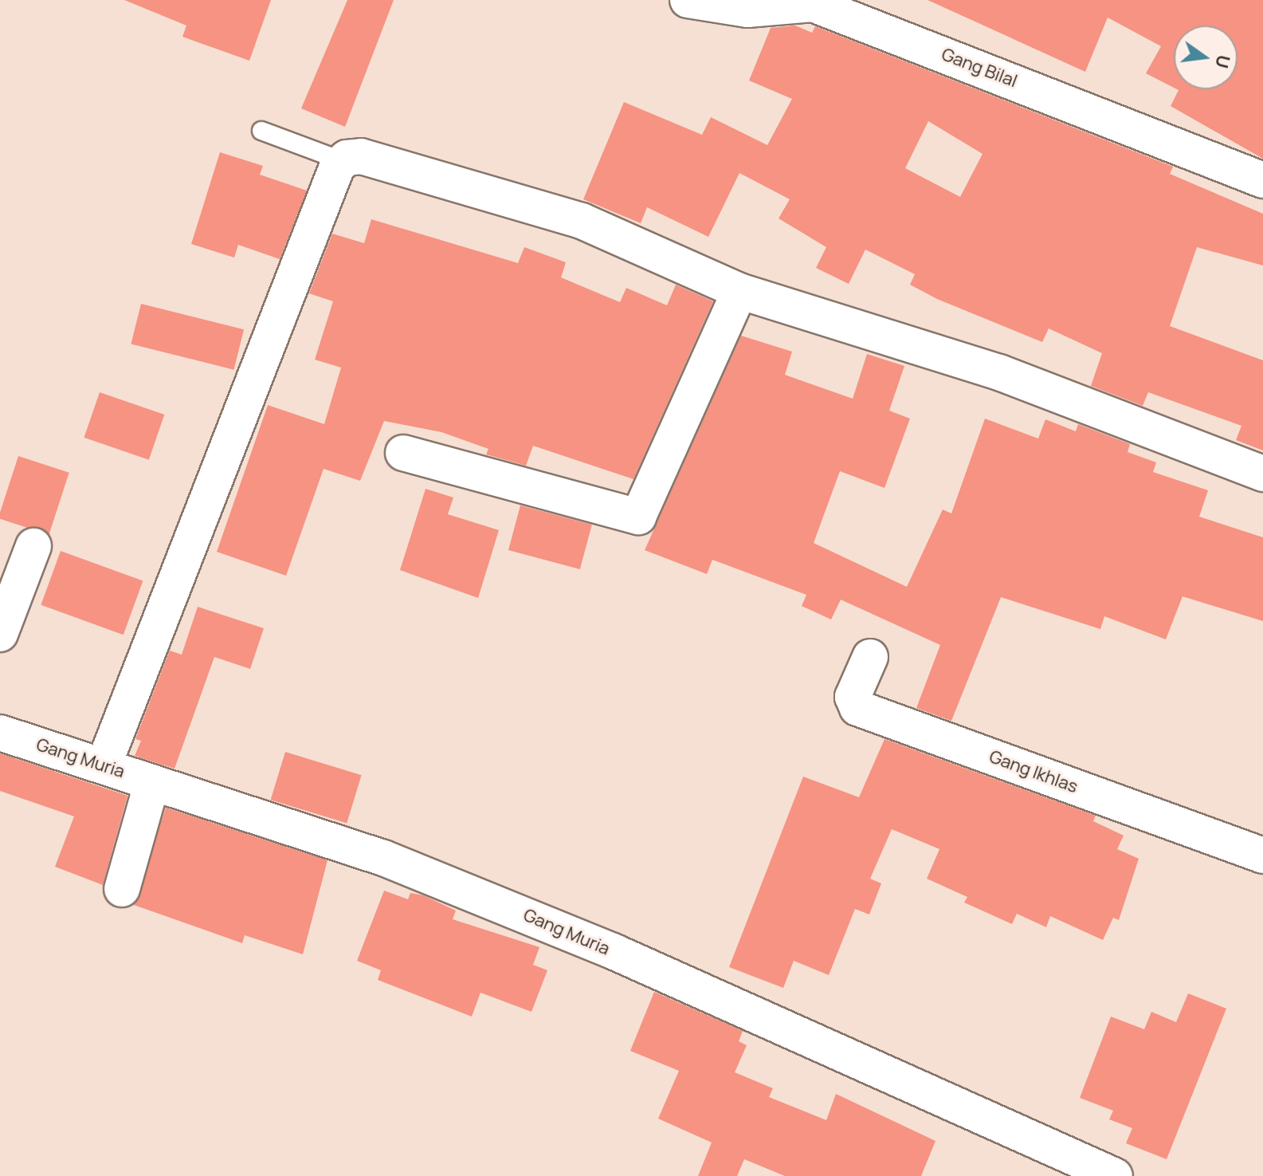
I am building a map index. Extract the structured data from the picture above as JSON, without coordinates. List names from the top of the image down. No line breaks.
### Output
{"streets":{"street":["Gang Bilal","Gang Muria","Gang Ikhlas"]},"north":"right"}
